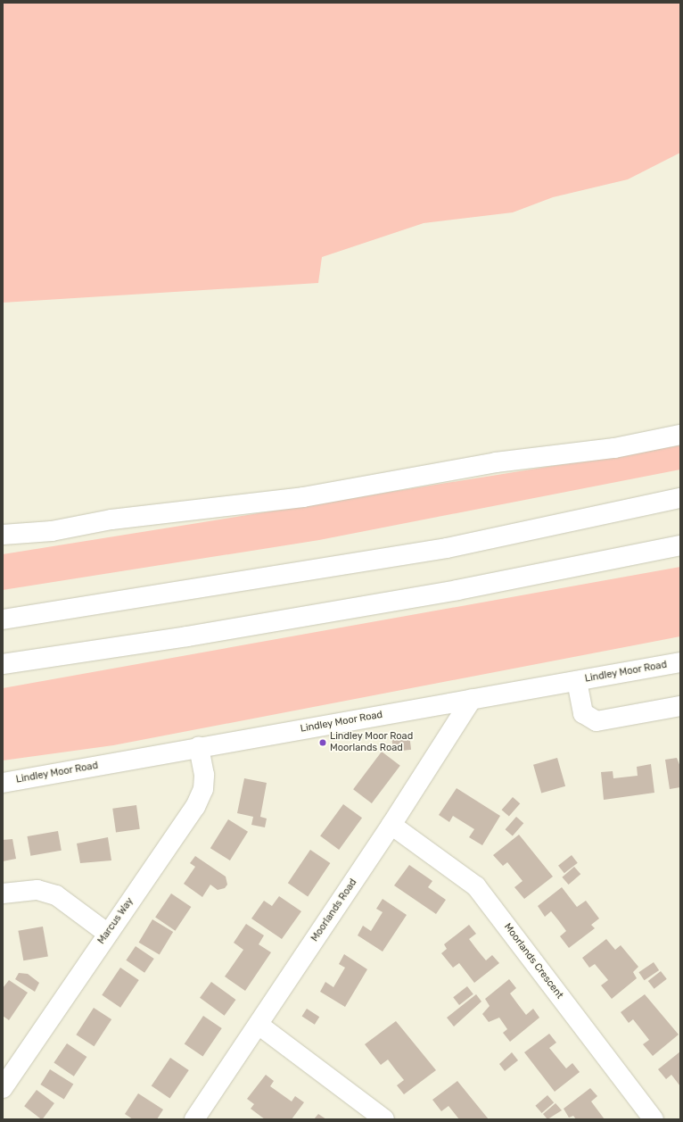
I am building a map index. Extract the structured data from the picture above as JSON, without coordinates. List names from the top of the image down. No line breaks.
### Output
{"streets":{"main road":["Lindley Moor Road","Moorlands Road","Marcus Way","Moorlands Crescent"]},"crossings":[["Lindley Moor Road","Moorlands Road"],["Lindley Moor Road","Marcus Way"],["Moorlands Road","Moorlands Crescent"]],"places":["Lindley Moor Road Moorlands Road"]}
